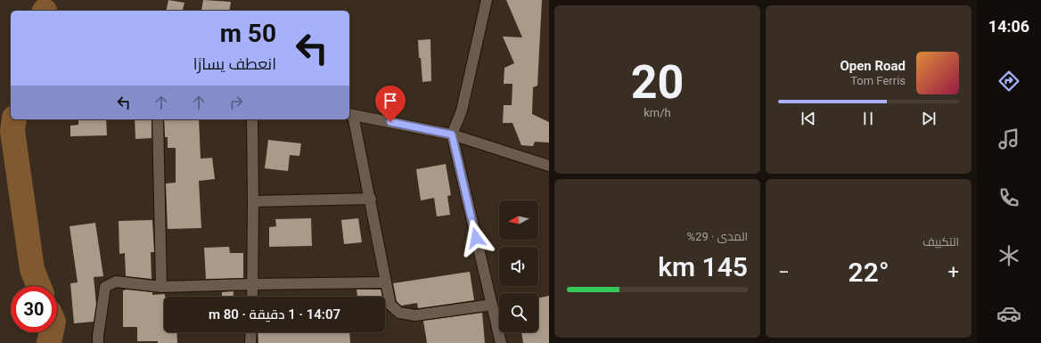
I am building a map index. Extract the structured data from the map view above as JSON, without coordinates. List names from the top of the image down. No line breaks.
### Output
{"north":"left","page":{"tabs":"14:06","tile":[["20","km/h"],"التكييف",["المدى · 29%","145 km"]],"turn":["50 m","انعطف يسارًا"],"song":["Open Road","Tom Ferris"],"heat":["−","22°","+"],"limit":"30","trip":"14:07 · 1 دقيقة · 80 m"}}
